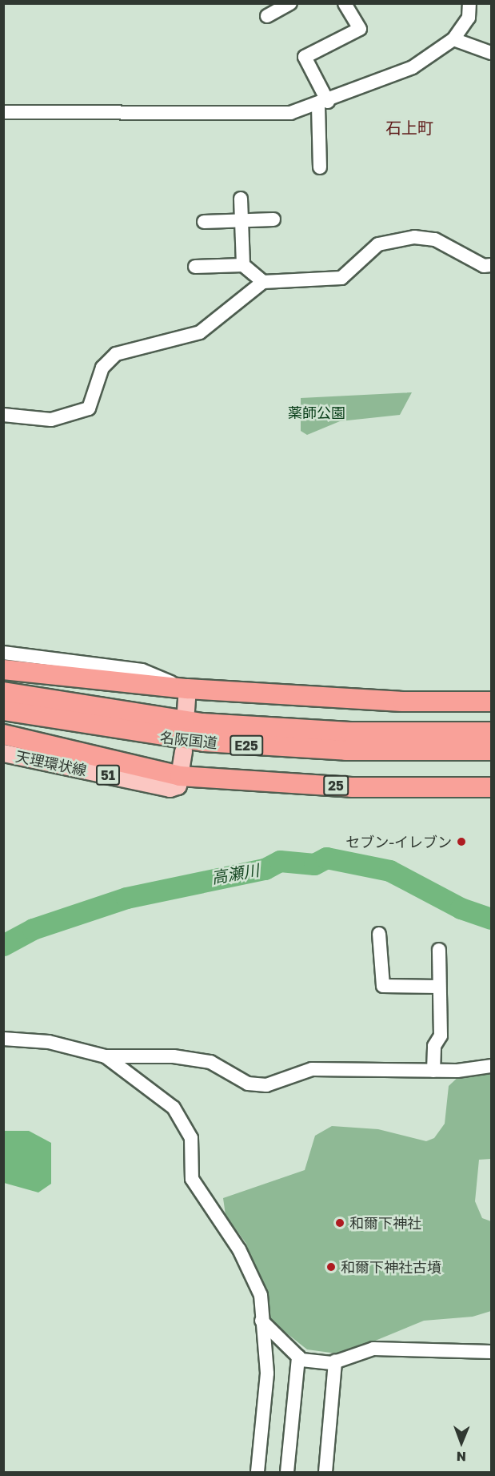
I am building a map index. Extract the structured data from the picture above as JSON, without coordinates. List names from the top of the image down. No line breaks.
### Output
{"streets":{"highway":["名阪国道","E25","25"],"main road":["天理環状線","51"]},"crossings":[["天理環状線","25"]],"districts":["石上町"],"water":["高瀬川"],"parks":["薬師公園"],"places":["セブン-イレブン","和爾下神社","和爾下神社古墳"],"north":"bottom"}
